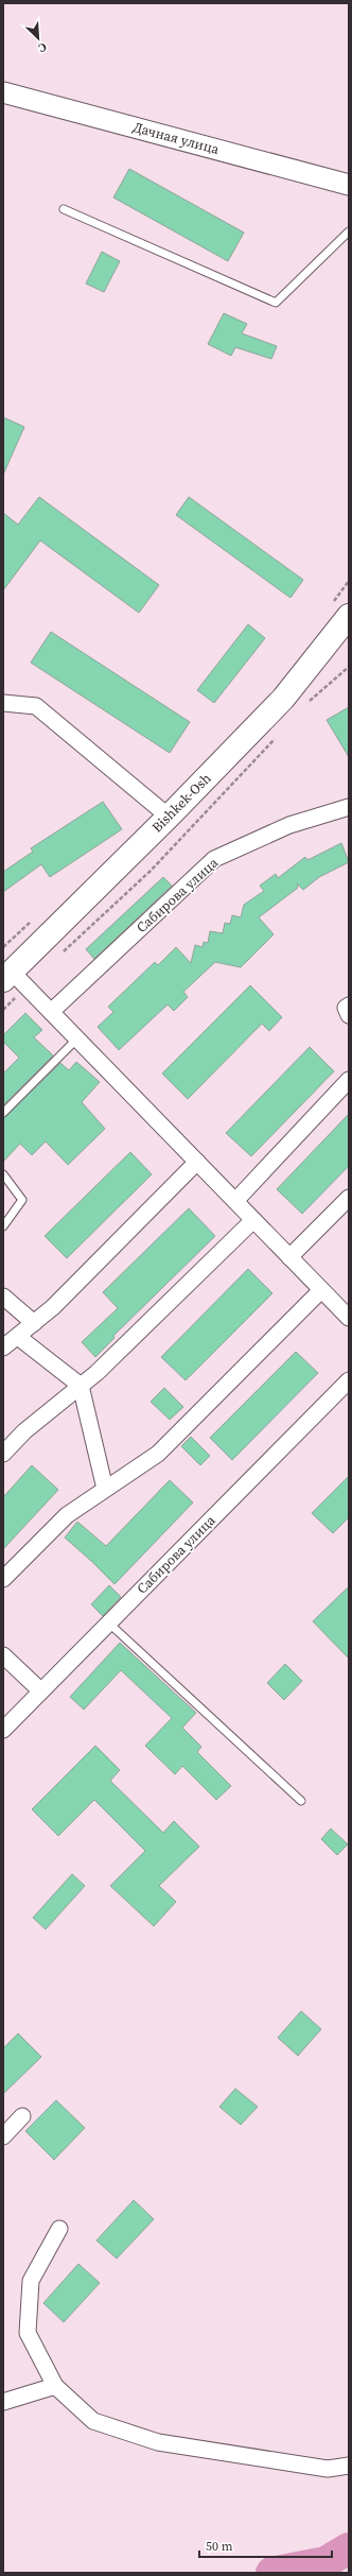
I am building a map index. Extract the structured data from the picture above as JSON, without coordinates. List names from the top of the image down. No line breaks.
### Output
{"streets":{"highway":["Bishkek-Osh"],"street":["Дачная улица","Сабирова улица"]},"scale_bar":"50 m","north":"bottom right"}
